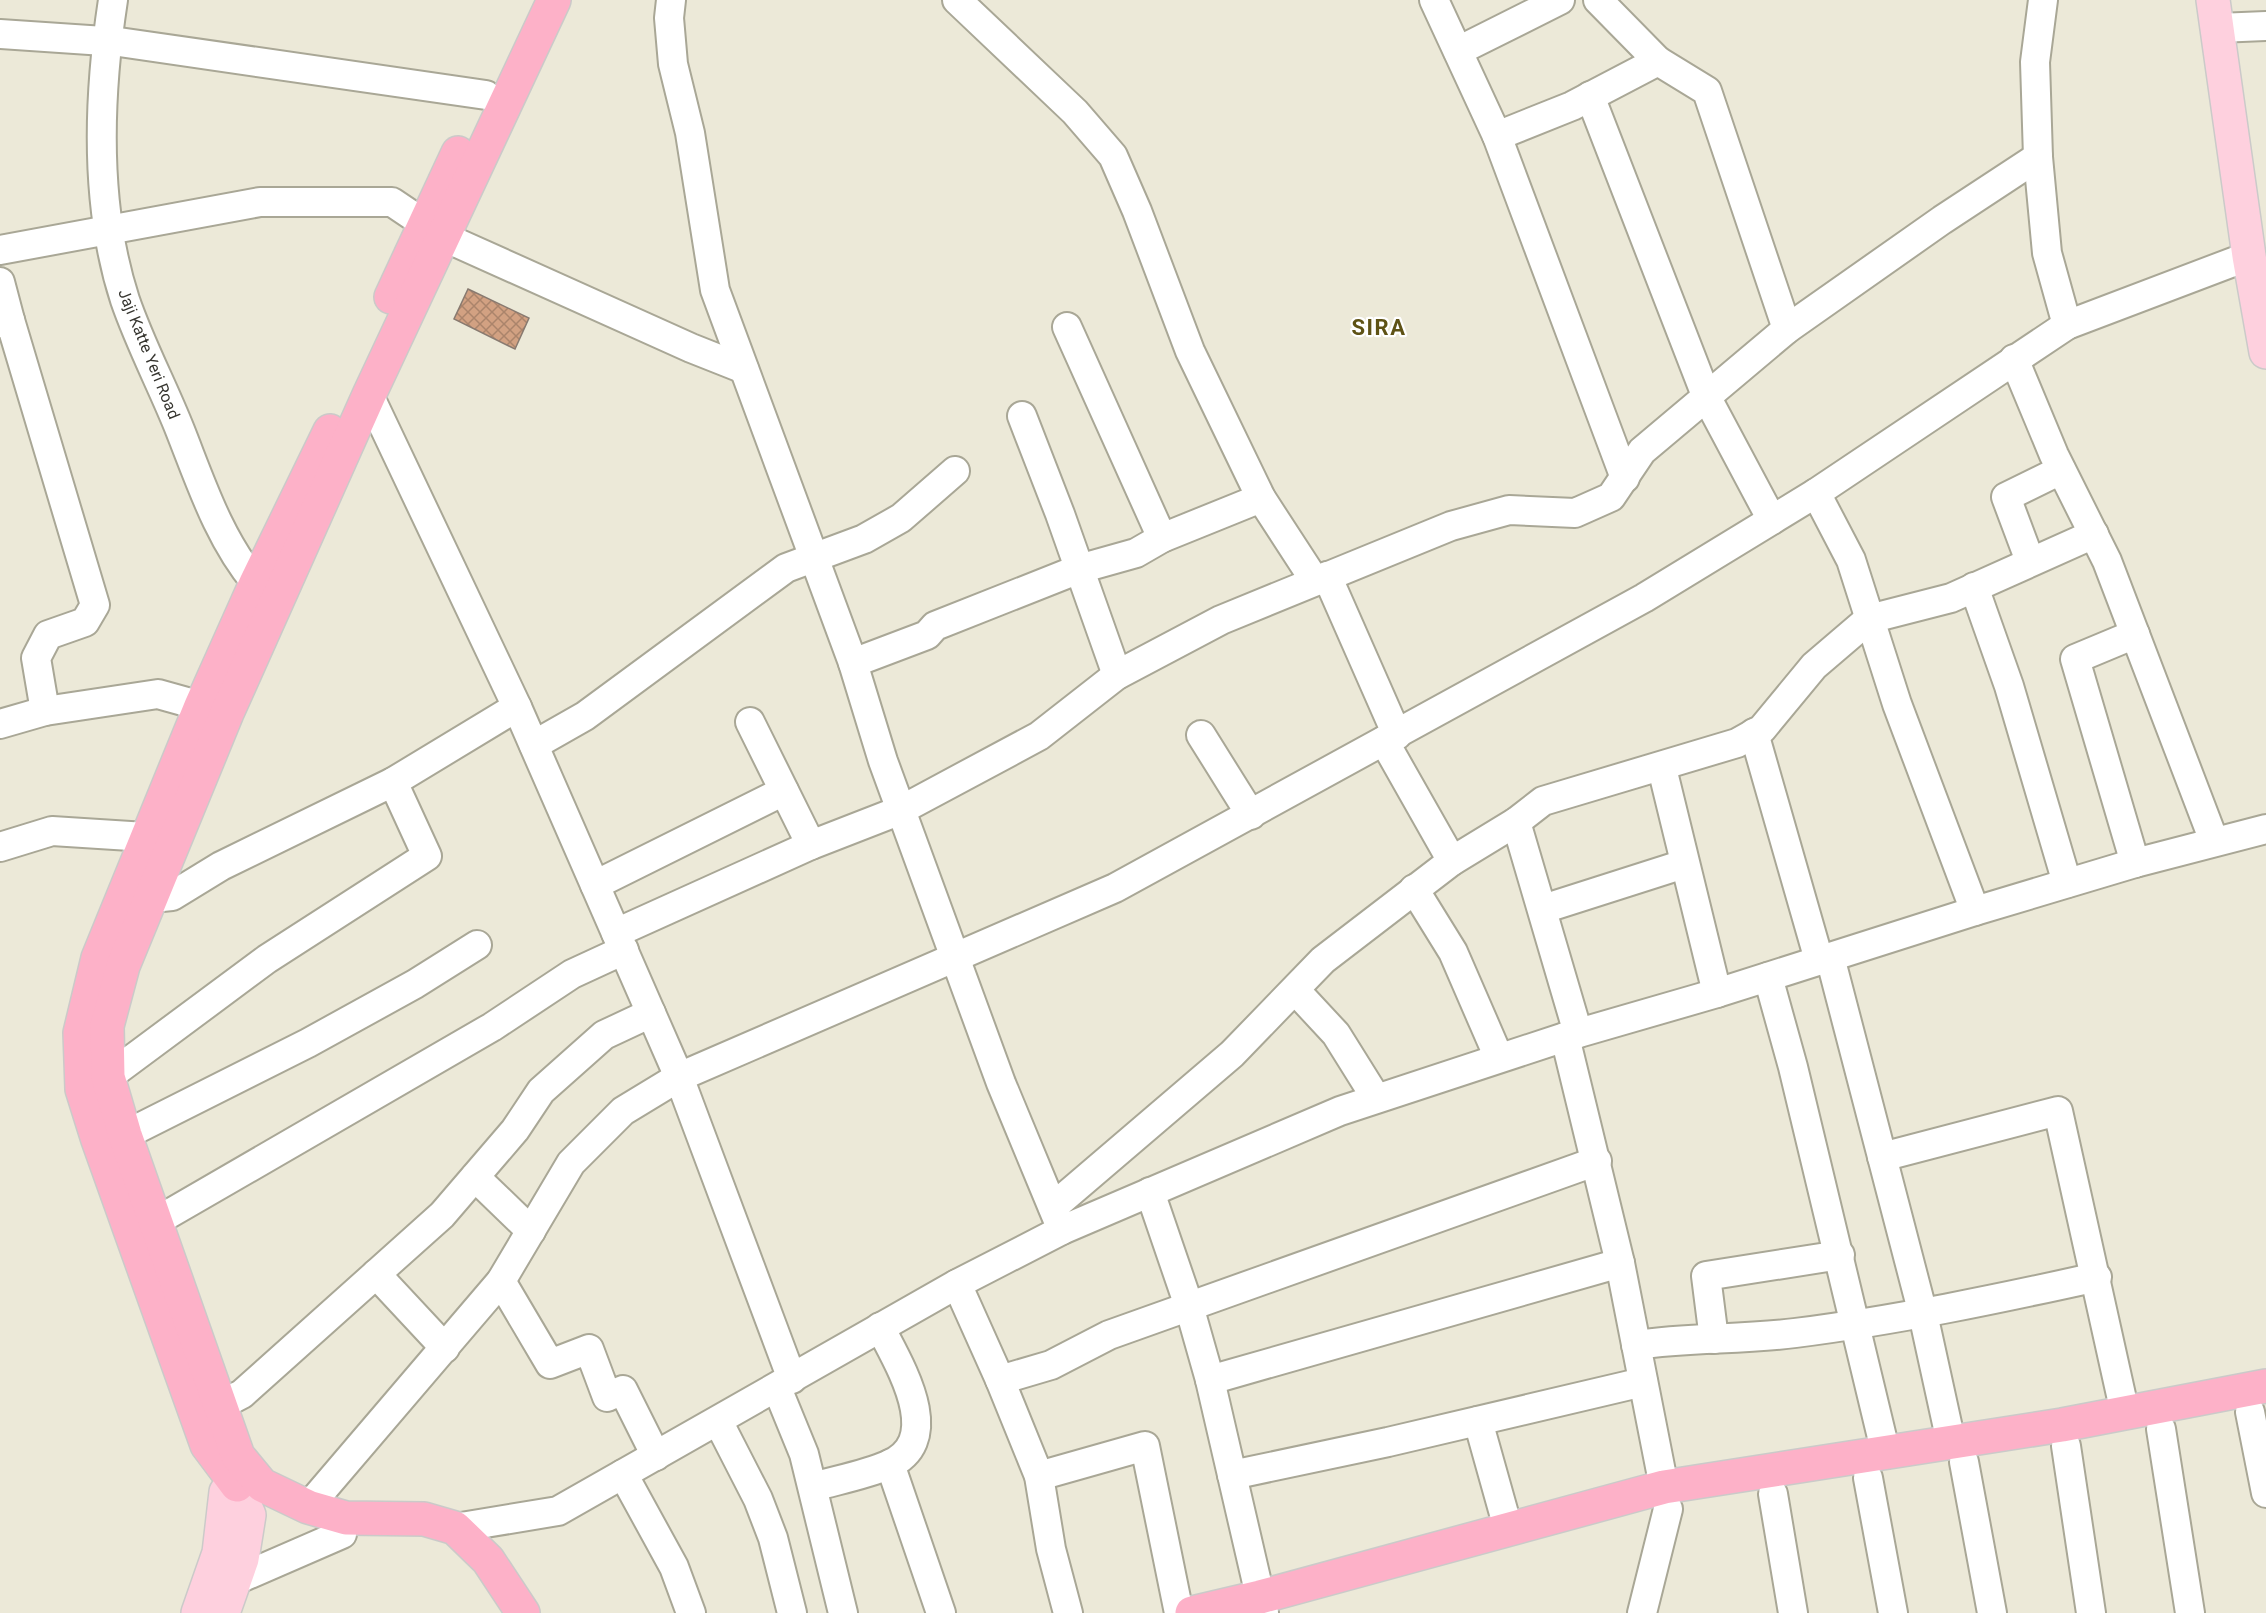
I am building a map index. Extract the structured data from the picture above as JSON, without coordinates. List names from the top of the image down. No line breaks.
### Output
{"streets":{"street":["Jaji Katte Yeri Road"]},"districts":["SIRA"]}
